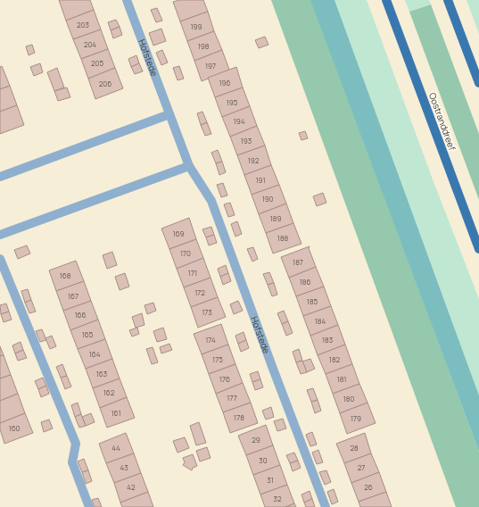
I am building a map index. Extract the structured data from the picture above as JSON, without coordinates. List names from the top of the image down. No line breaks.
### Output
{"streets":{"main road":["Oostranddreef"],"street":["Hofstede"]},"house_numbers":["203","199","204","198","205","197","196","206","195","194","193","192","191","190","189","169","188","170","187","171","168","186","172","167","185","173","166","184","165","174","183","164","175","182","163","176","181","162","177","180","161","178","179","160","29","44","28","30","43","27","31","42","26","32"]}
